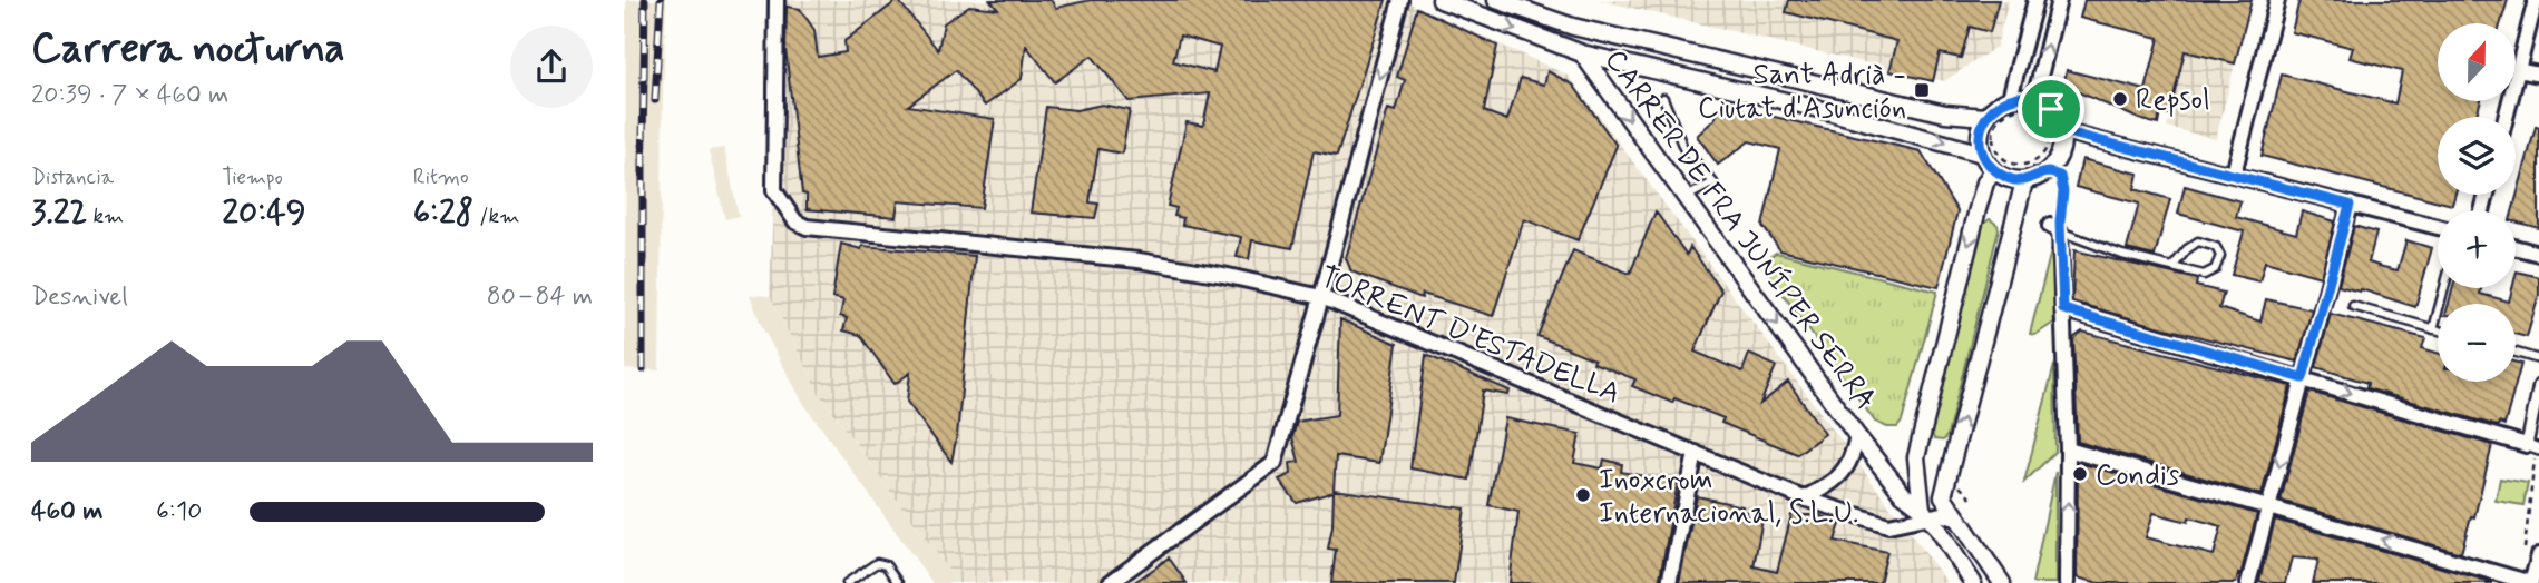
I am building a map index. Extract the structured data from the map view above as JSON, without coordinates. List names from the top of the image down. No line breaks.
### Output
{"streets":{"street":["CARRER DE FRA JUNÍPER SERRA","TORRENT D'ESTADELLA"]},"crossings":[["CARRER DE FRA JUNÍPER SERRA","TORRENT D'ESTADELLA"]],"one_way":["CARRER DE FRA JUNÍPER SERRA"],"places":{"transit":["Sant Adrià - Ciutat d'Asunción"],"other":["Repsol","Condis","Inoxcrom Internacional, S.L.U."]},"north":"top","page":{"heading":["Carrera nocturna","20:39 · 7 × 460 m"],"map_buttons":["+","−"],"stats":[["Distancia","3.22 km"],["Tiempo","20:49"],["Ritmo","6:28 /km"]],"chart":["Desnivel","80–84 m"],"list":[{"name":"460 m","note":"6:10"}]}}
